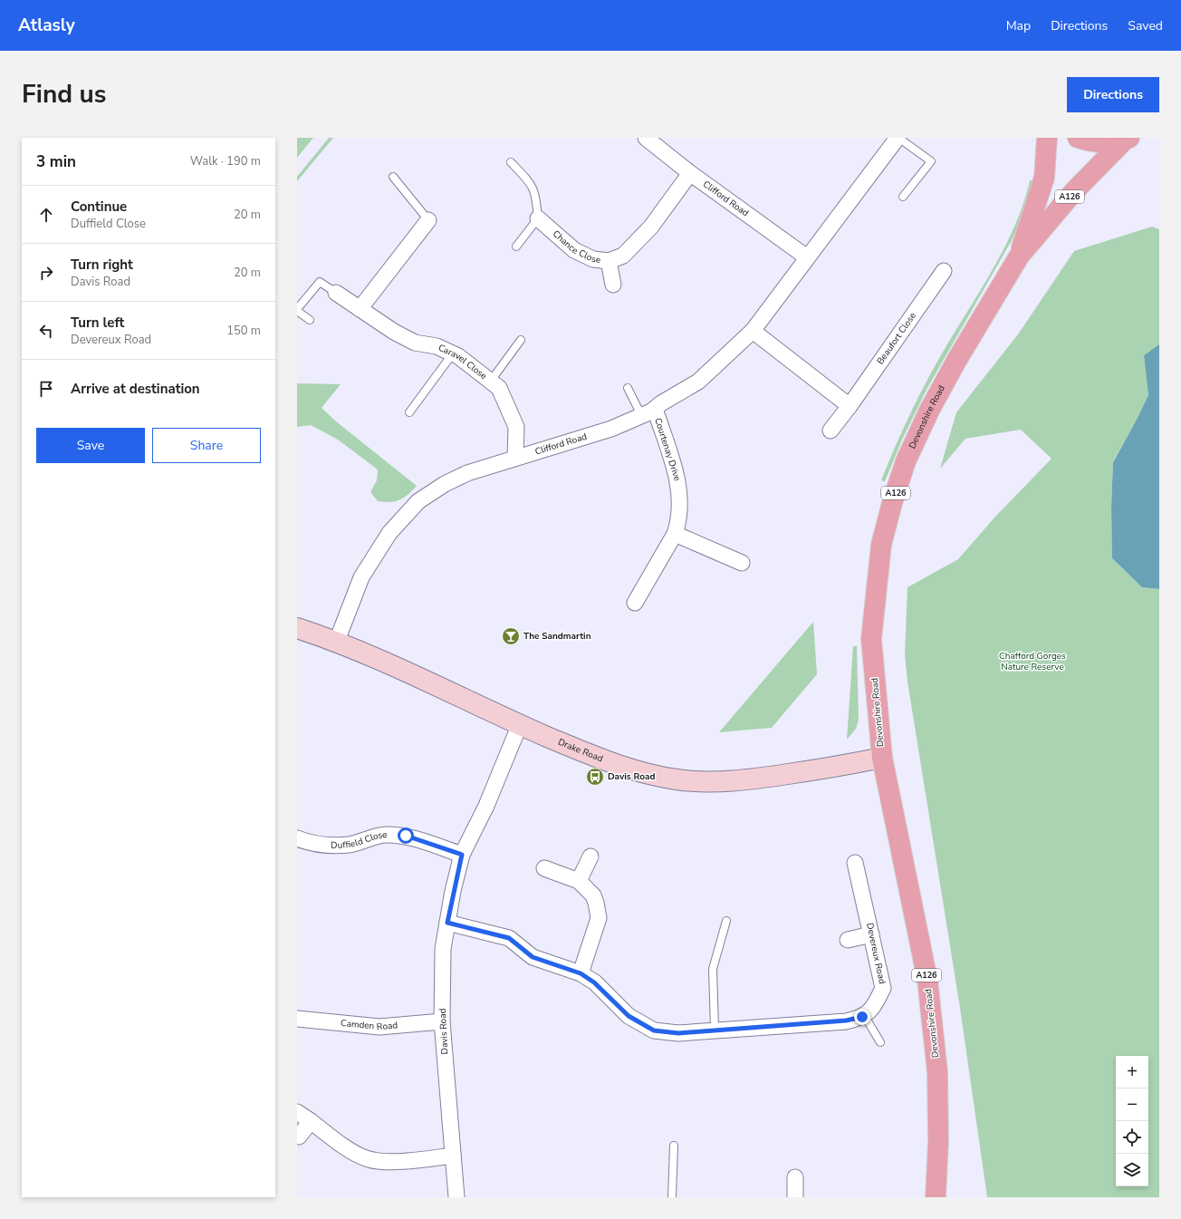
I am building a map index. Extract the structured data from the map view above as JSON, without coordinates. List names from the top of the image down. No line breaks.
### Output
{"streets":{"main road":["A126","Devonshire Road"],"street":["Clifford Road","Chance Close","Beaufort Close","Caravel Close","Courtenay Drive","Drake Road","Duffield Close","Devereux Road","Camden Road","Davis Road"]},"crossings":[["Clifford Road","Chance Close"],["Clifford Road","Caravel Close"],["Clifford Road","Courtenay Drive"],["Clifford Road","Drake Road"],["Devonshire Road","Drake Road"],["Drake Road","Davis Road"],["Duffield Close","Davis Road"],["Devereux Road","Davis Road"],["Camden Road","Davis Road"]],"parks":["Chafford Gorges Nature Reserve"],"places":{"bar":["The Sandmartin"],"bus stop":["Davis Road"]},"page":{"header":"Atlasly","nav":["Map","Directions","Saved"],"title":"Find us","buttons":["Directions",["Save","Share"]],"heading":["3 min","Walk · 190 m"],"list":[["Continue","Duffield Close","20 m"],["Turn right","Davis Road","20 m"],["Turn left","Devereux Road","150 m"],"Arrive at destination"],"map_buttons":["+","−"]}}
